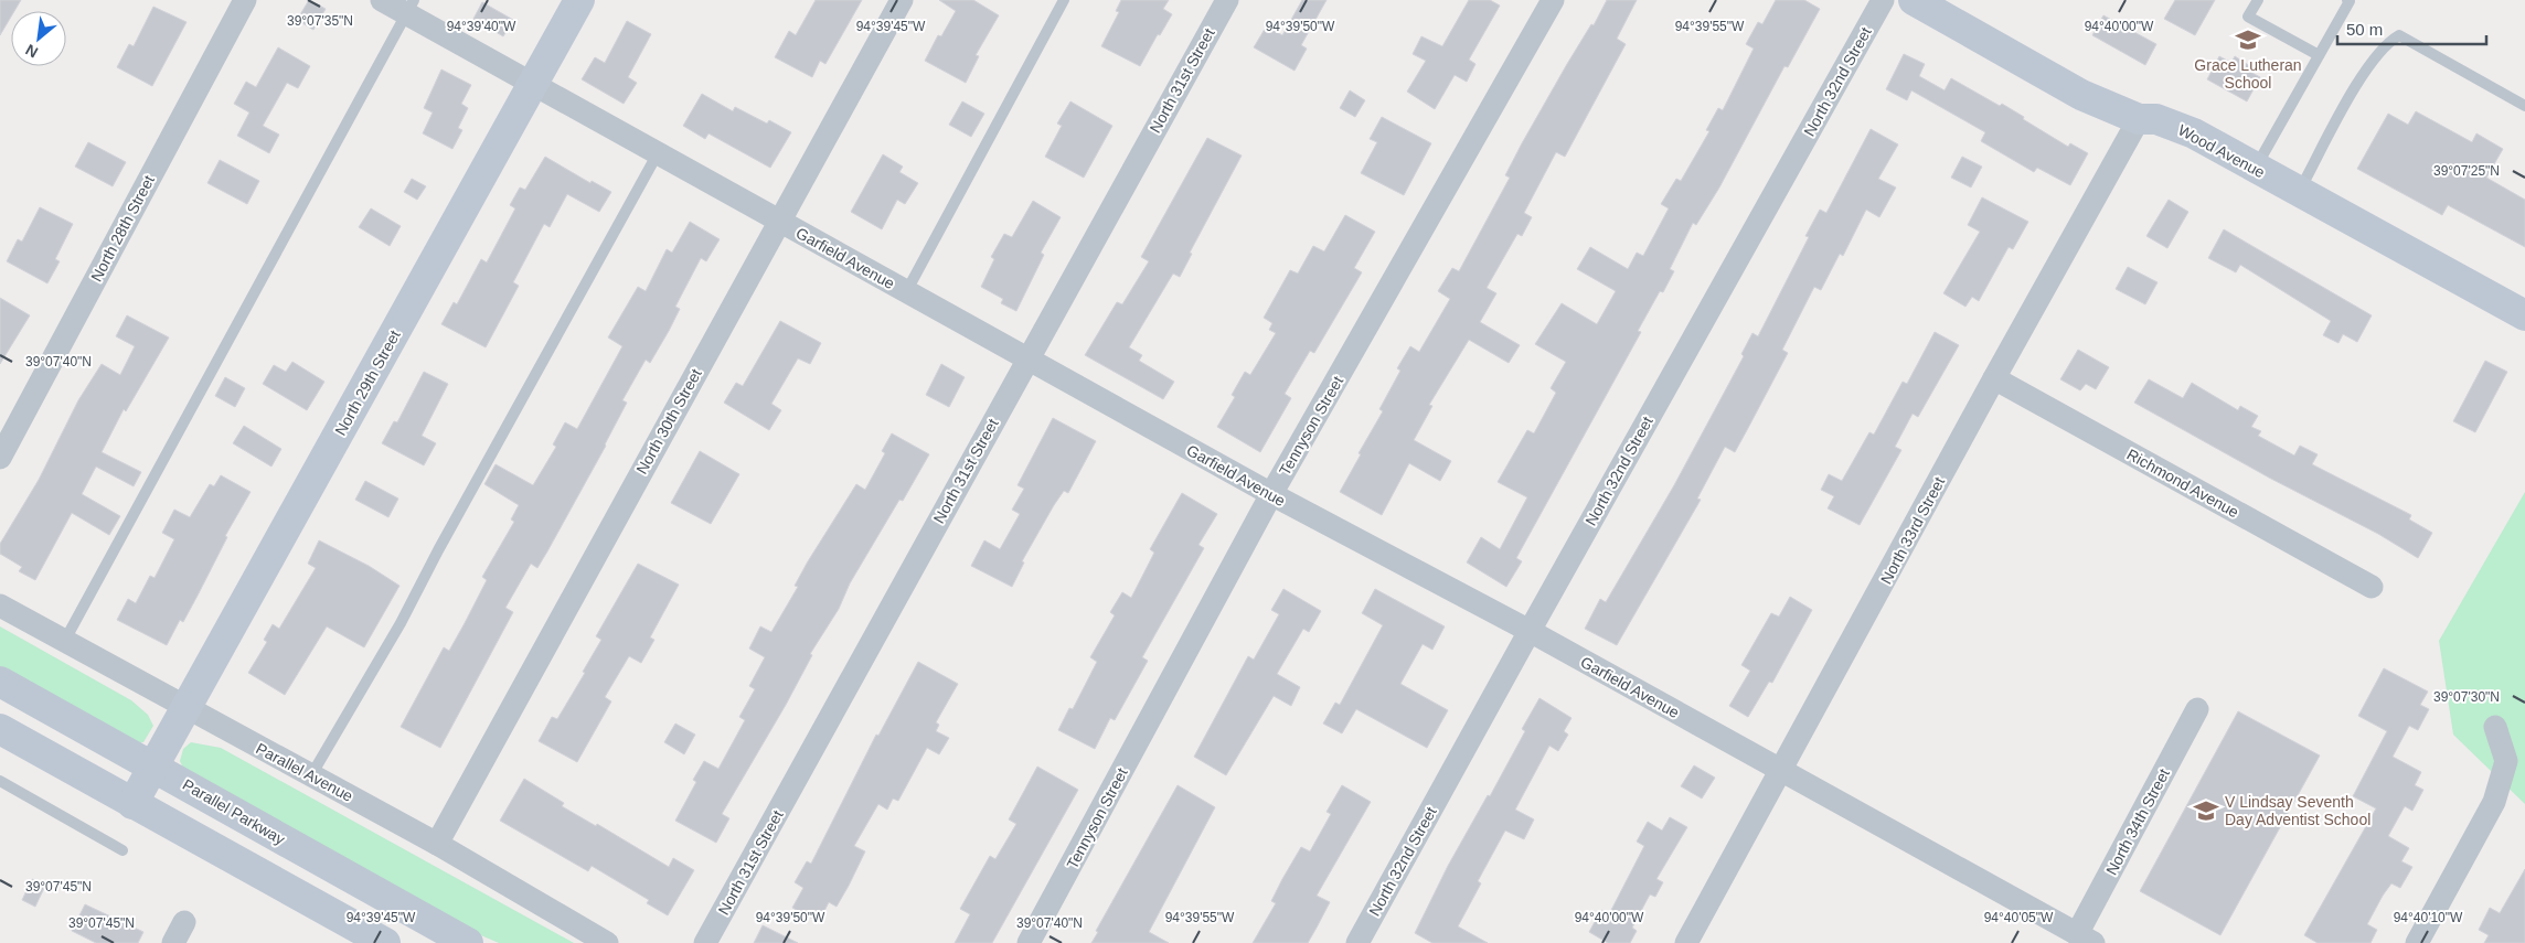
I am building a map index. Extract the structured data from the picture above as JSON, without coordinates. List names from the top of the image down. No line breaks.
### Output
{"streets":{"street":["North 31st Street","North 32nd Street","Wood Avenue","North 28th Street","Garfield Avenue","North 29th Street","North 30th Street","Tennyson Street","Richmond Avenue","North 33rd Street","Parallel Avenue","Parallel Parkway","North 34th Street"]},"crossings":[["North 31st Street","Garfield Avenue"],["North 32nd Street","Garfield Avenue"],["Wood Avenue","North 33rd Street"],["Garfield Avenue","North 29th Street"],["Garfield Avenue","North 30th Street"],["Garfield Avenue","Tennyson Street"],["Garfield Avenue","North 33rd Street"],["Garfield Avenue","North 34th Street"],["North 29th Street","Parallel Avenue"],["North 29th Street","Parallel Parkway"],["North 30th Street","Parallel Avenue"],["Richmond Avenue","North 33rd Street"]],"places":{"school or university":["Grace Lutheran School","V Lindsay Seventh Day Adventist School"]},"scale_bar":"50 m","north":"bottom left","coordinates":["39°07'35\"N","94°39'40\"W","94°39'45\"W","94°39'50\"W","94°39'55\"W","94°40'00\"W","39°07'25\"N","39°07'40\"N","39°07'30\"N","39°07'45\"N","94°40'05\"W","94°40'10\"W"]}
